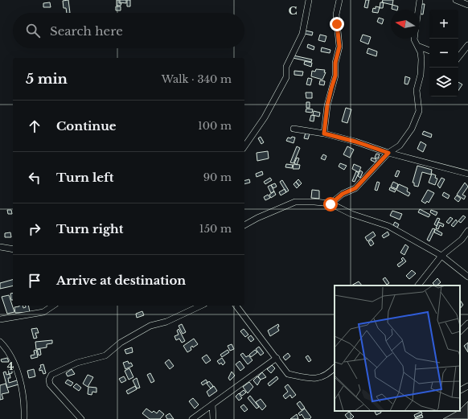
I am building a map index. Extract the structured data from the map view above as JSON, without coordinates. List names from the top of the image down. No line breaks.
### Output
{"north":"left","page":{"map_buttons":["+","−"],"search":"Search here","heading":["5 min","Walk · 340 m"],"list":[["Continue","100 m"],["Turn left","90 m"],["Turn right","150 m"],"Arrive at destination"]},"grid":{"columns":["C"],"rows":["4"]}}
